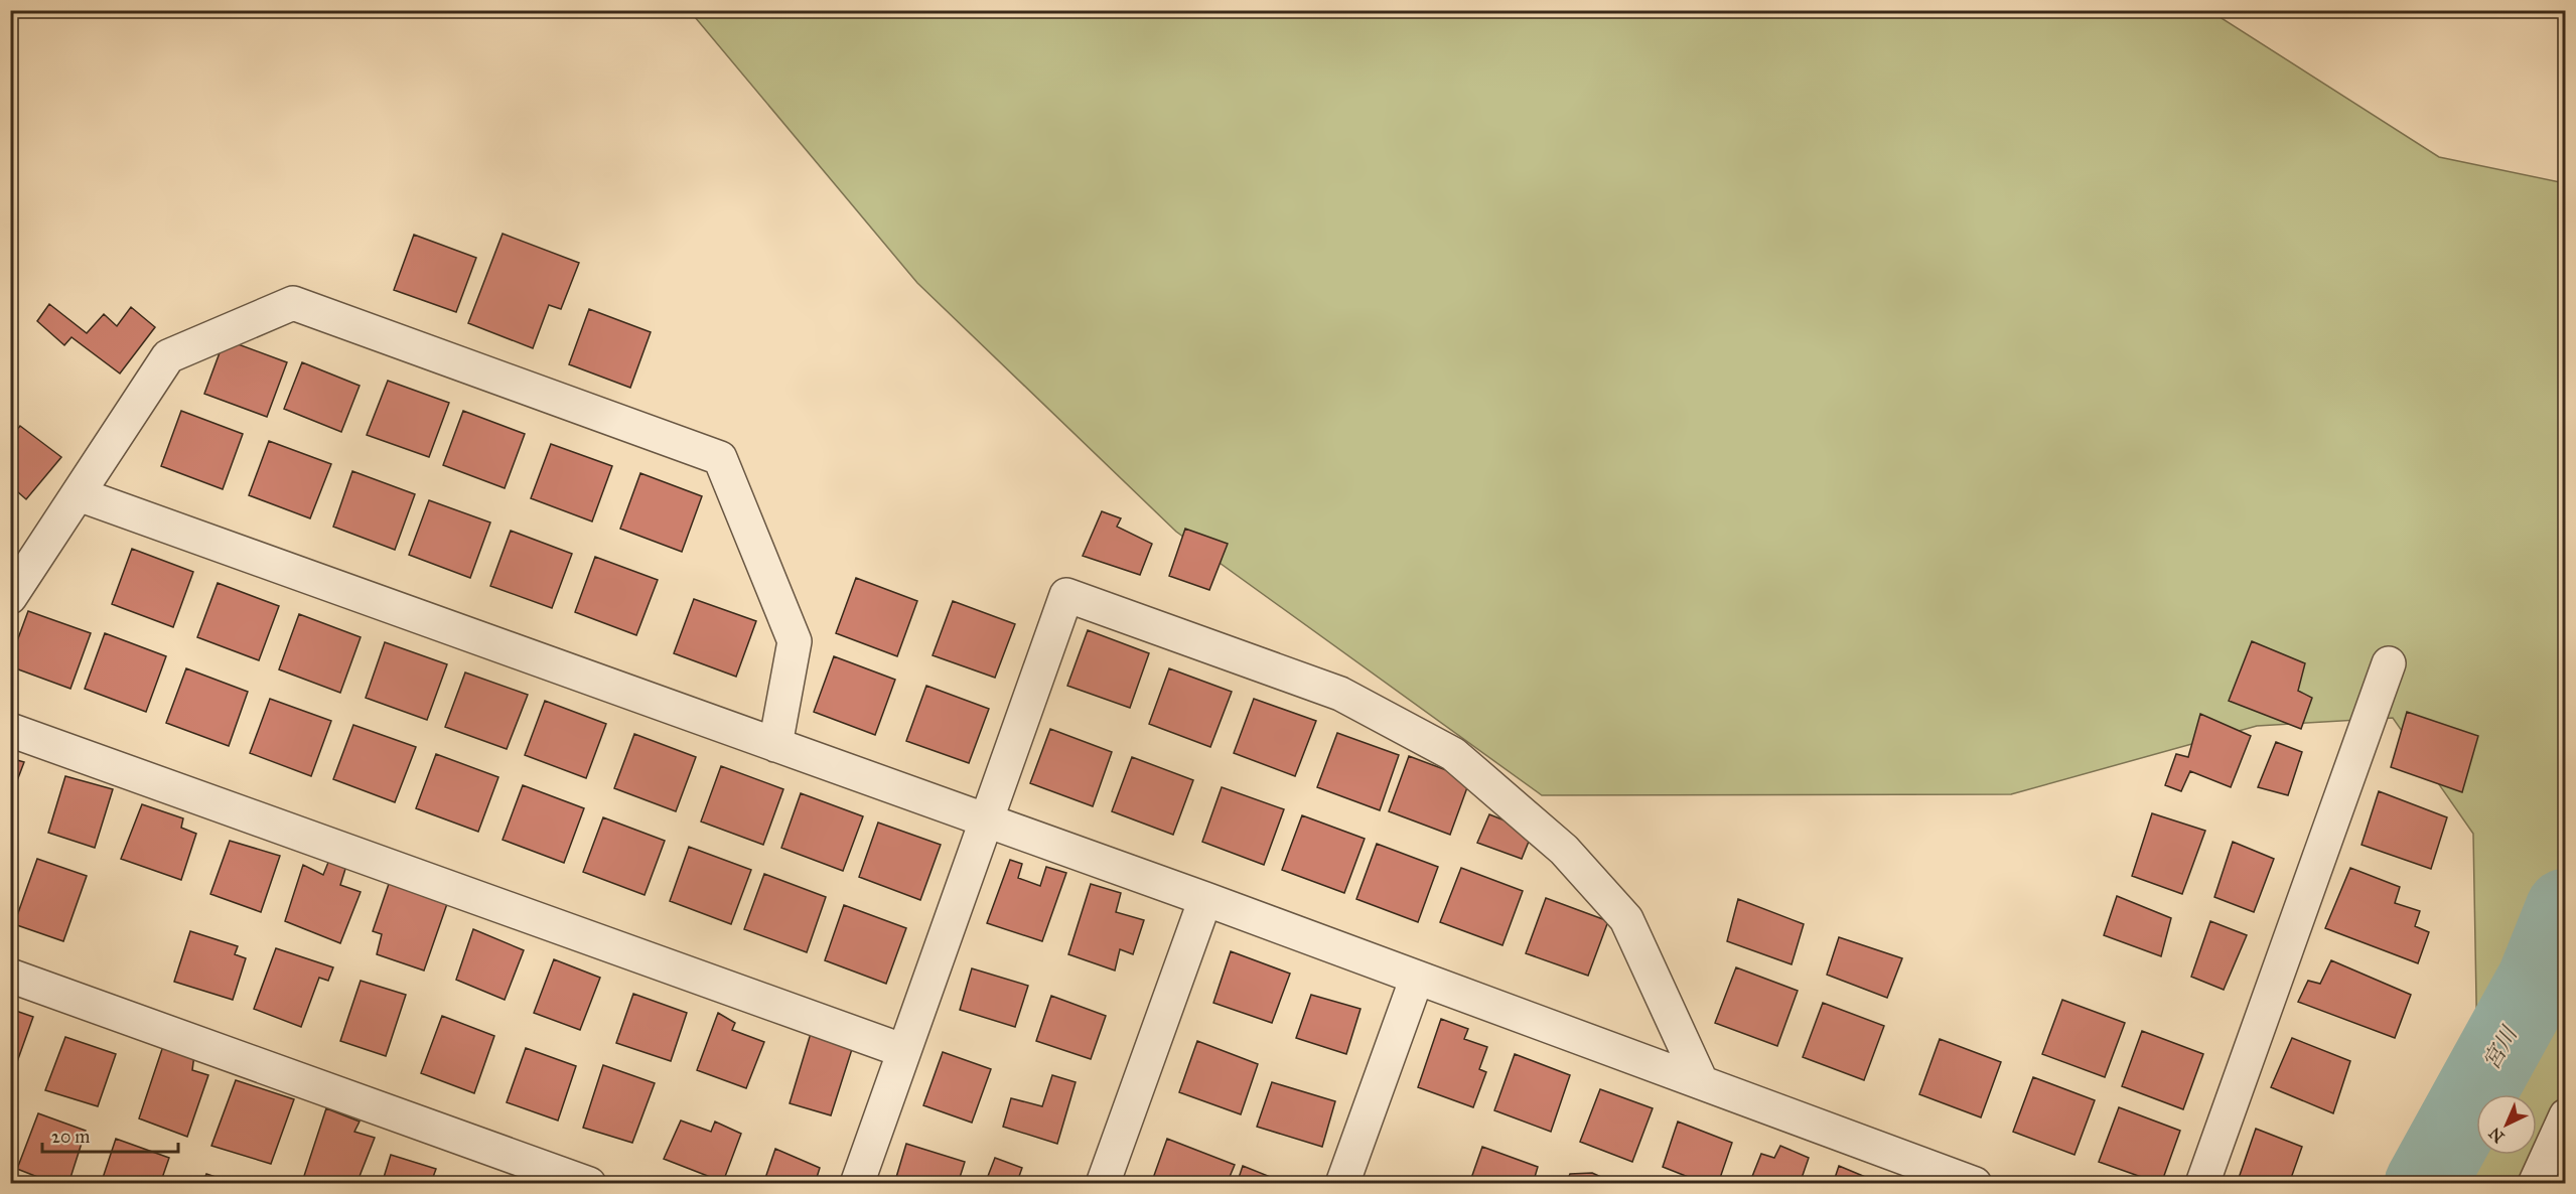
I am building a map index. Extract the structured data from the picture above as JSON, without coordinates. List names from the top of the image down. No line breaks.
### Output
{"water":["宮川"],"scale_bar":"20 m","north":"bottom left"}
